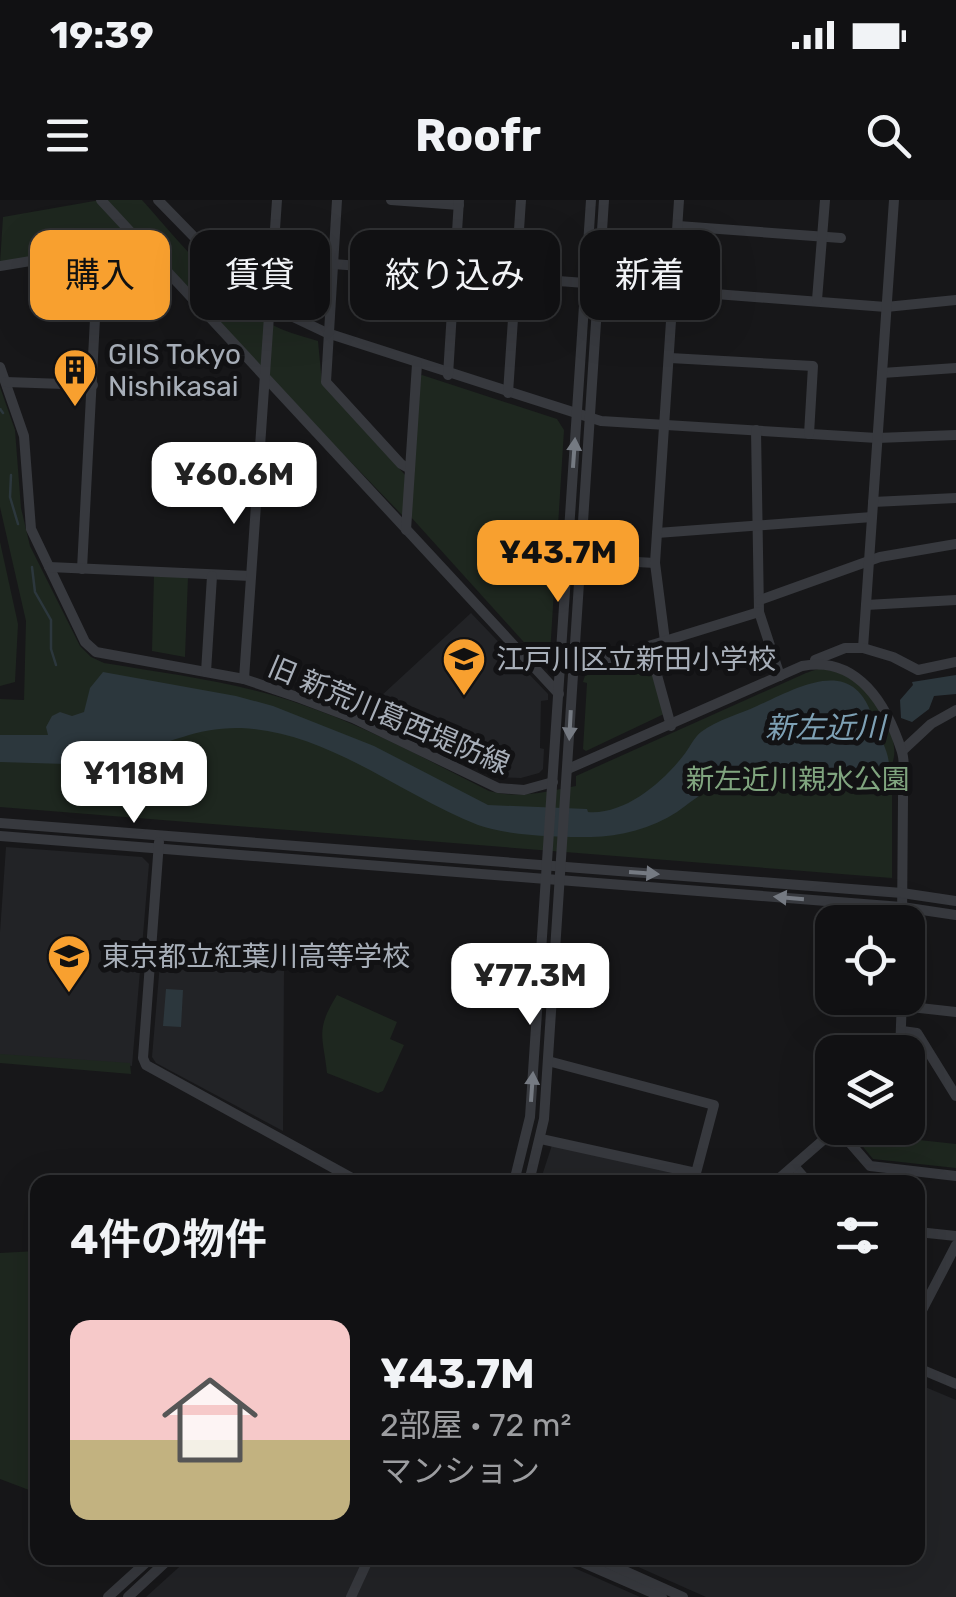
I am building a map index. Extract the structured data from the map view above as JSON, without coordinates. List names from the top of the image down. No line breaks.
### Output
{"streets":{"street":["旧 新荒川葛西堤防線"]},"water":["新左近川"],"parks":["新左近川親水公園"],"places":{"building":["GIIS Tokyo Nishikasai"],"school or university":["江戸川区立新田小学校","東京都立紅葉川高等学校"]},"page":{"status":"19:39","header":"Roofr","chip":["購入","賃貸","絞り込み","新着"],"price":["¥60.6M","¥43.7M","¥118M","¥77.3M"],"heading":"4件の物件","list":[{"name":"¥43.7M","note":"2部屋 · 72 m² · マンション"}]}}
